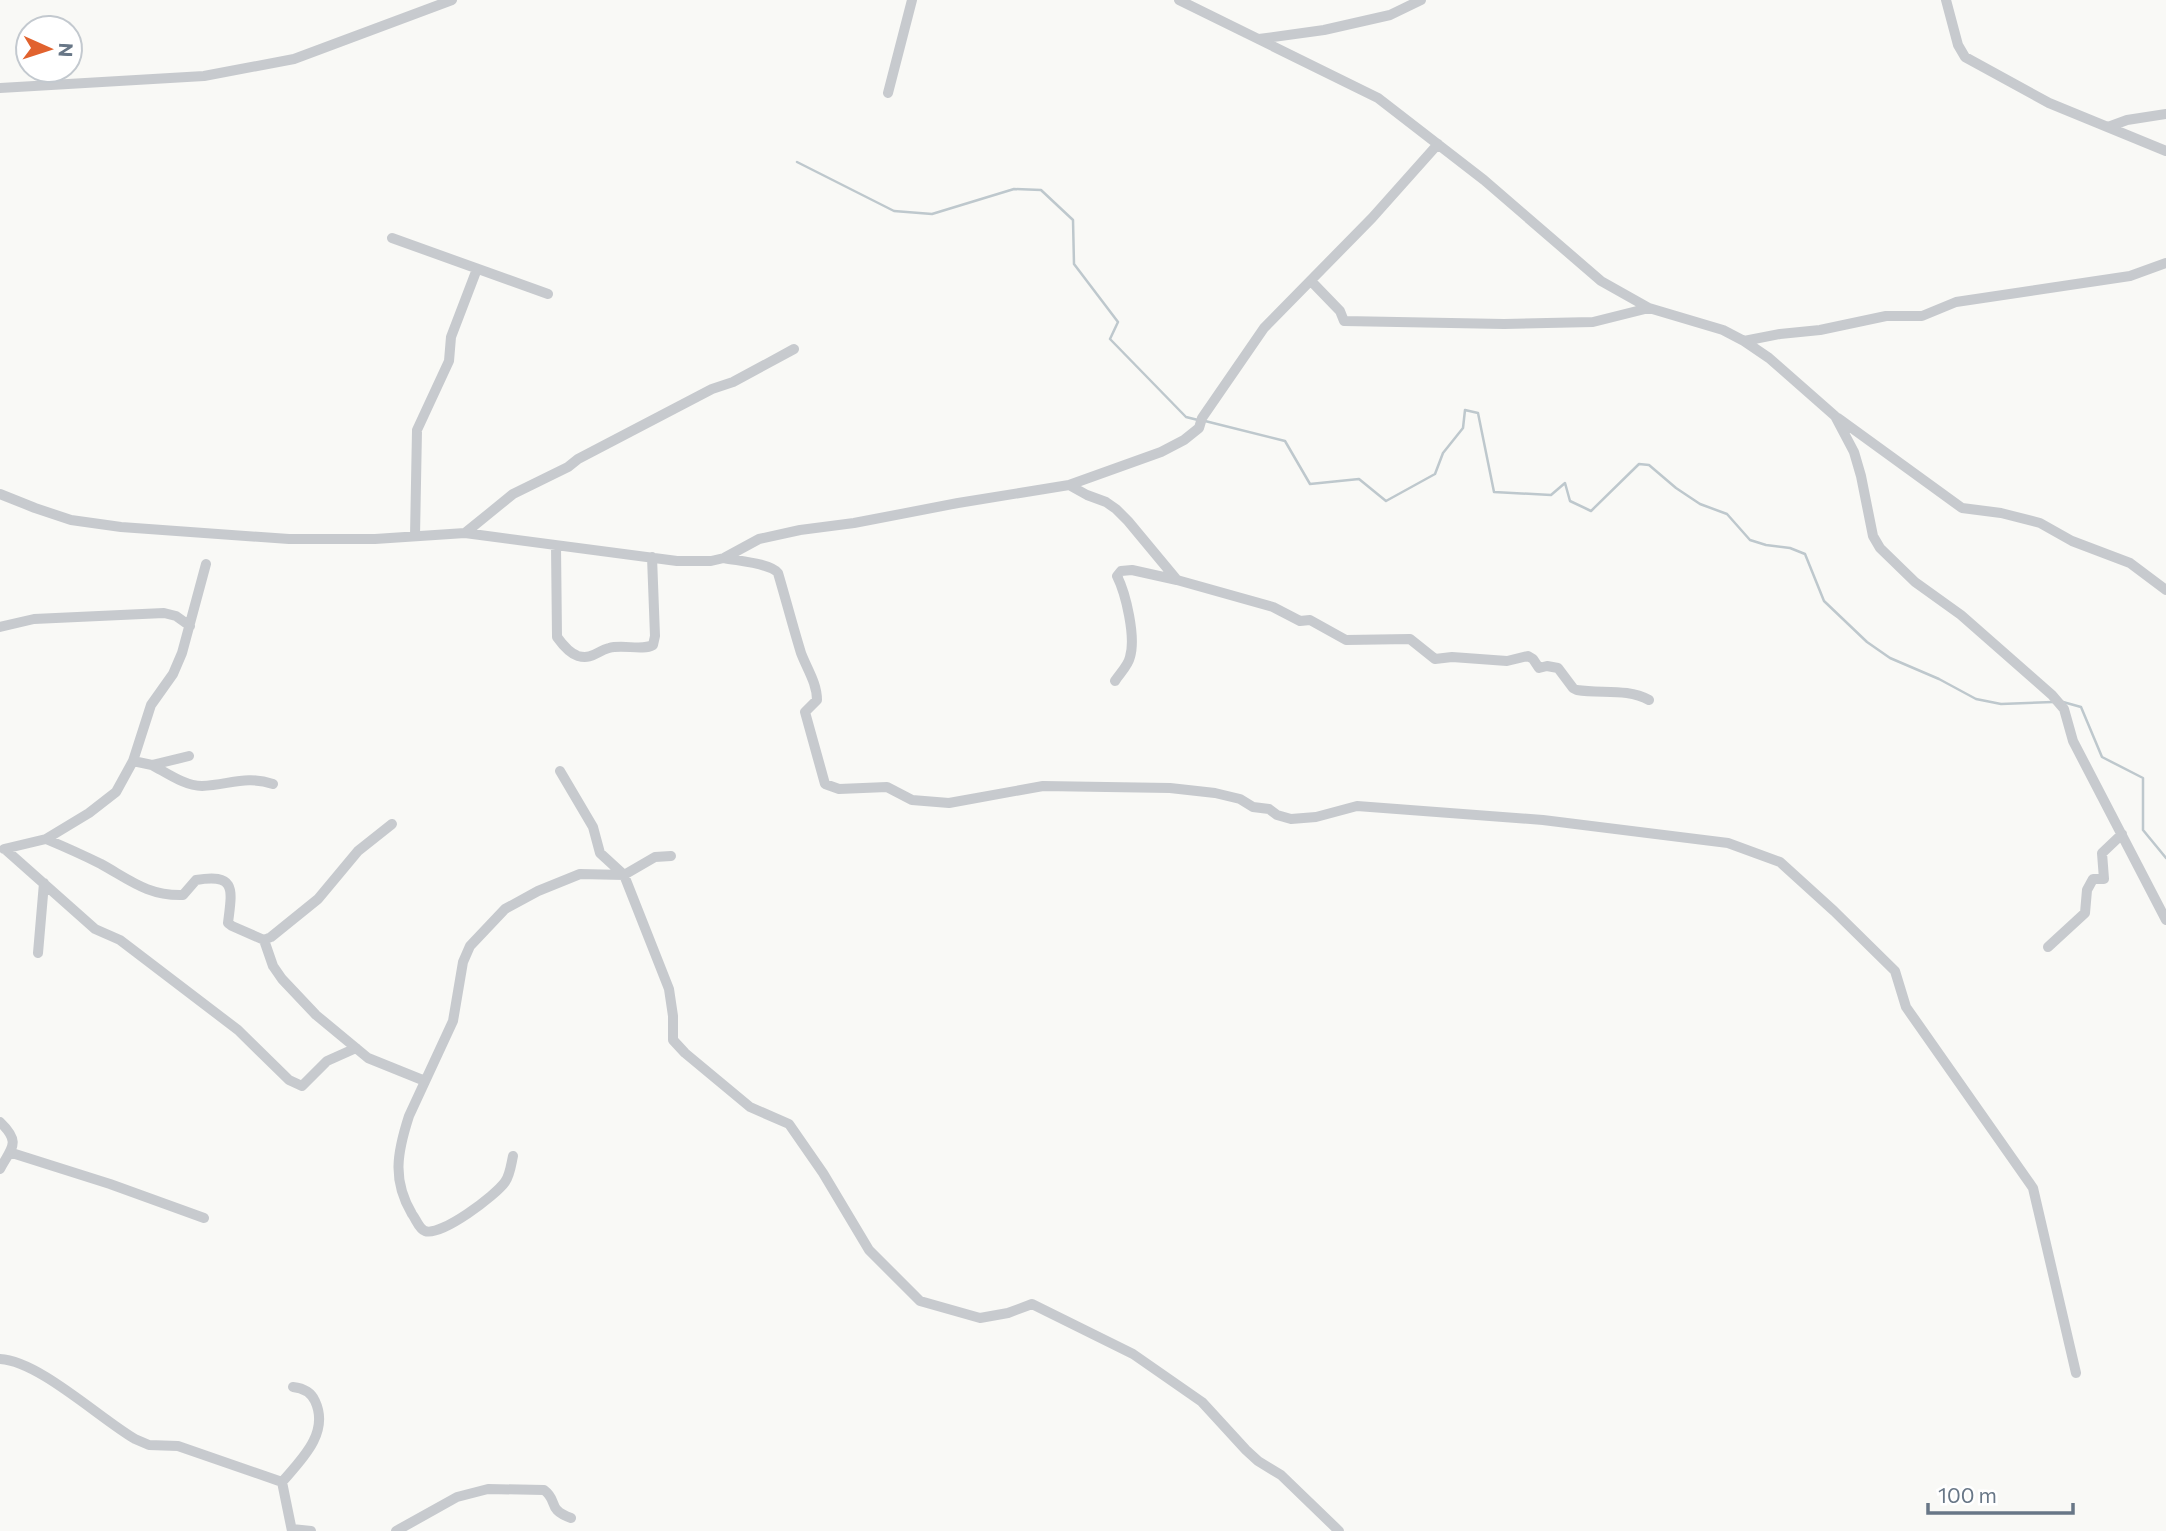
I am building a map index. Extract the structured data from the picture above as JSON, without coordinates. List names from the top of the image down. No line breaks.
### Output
{"scale_bar":"100 m","north":"right"}
